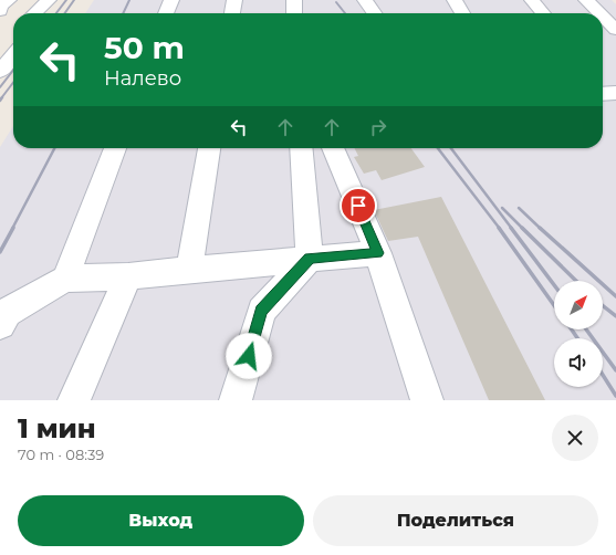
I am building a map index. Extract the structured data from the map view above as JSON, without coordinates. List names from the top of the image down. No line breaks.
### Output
{"north":"top right","page":{"turn":["50 m","Налево"],"heading":["1 мин","70 m · 08:39"],"buttons":["Выход","Поделиться"]}}
